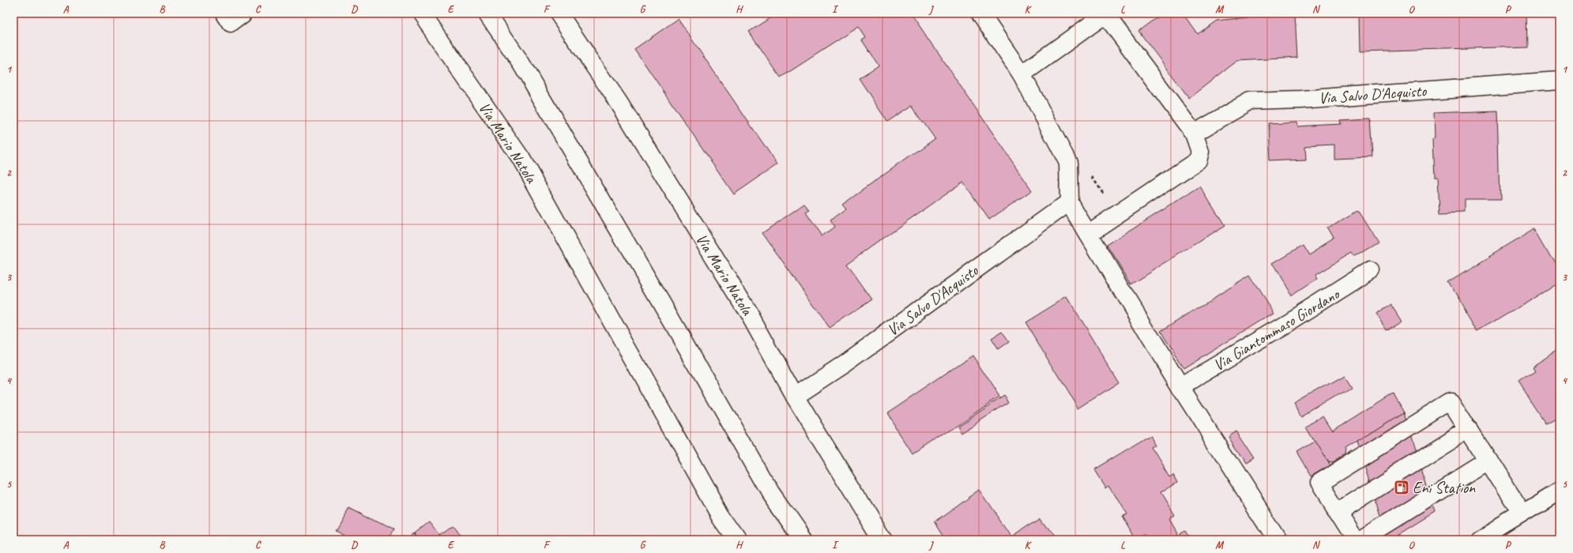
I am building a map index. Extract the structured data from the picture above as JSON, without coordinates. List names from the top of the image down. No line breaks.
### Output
{"streets":{"street":["Via Salvo D'Acquisto","Via Mario Natola","Via Giantommaso Giordano"]},"crossings":[["Via Salvo D'Acquisto","Via Mario Natola"]],"places":{"fuel station":["Eni Station"]},"grid":{"columns":["A","B","C","D","E","F","G","H","I","J","K","L","M","N","O","P"],"rows":["1","2","3","4","5"]}}
